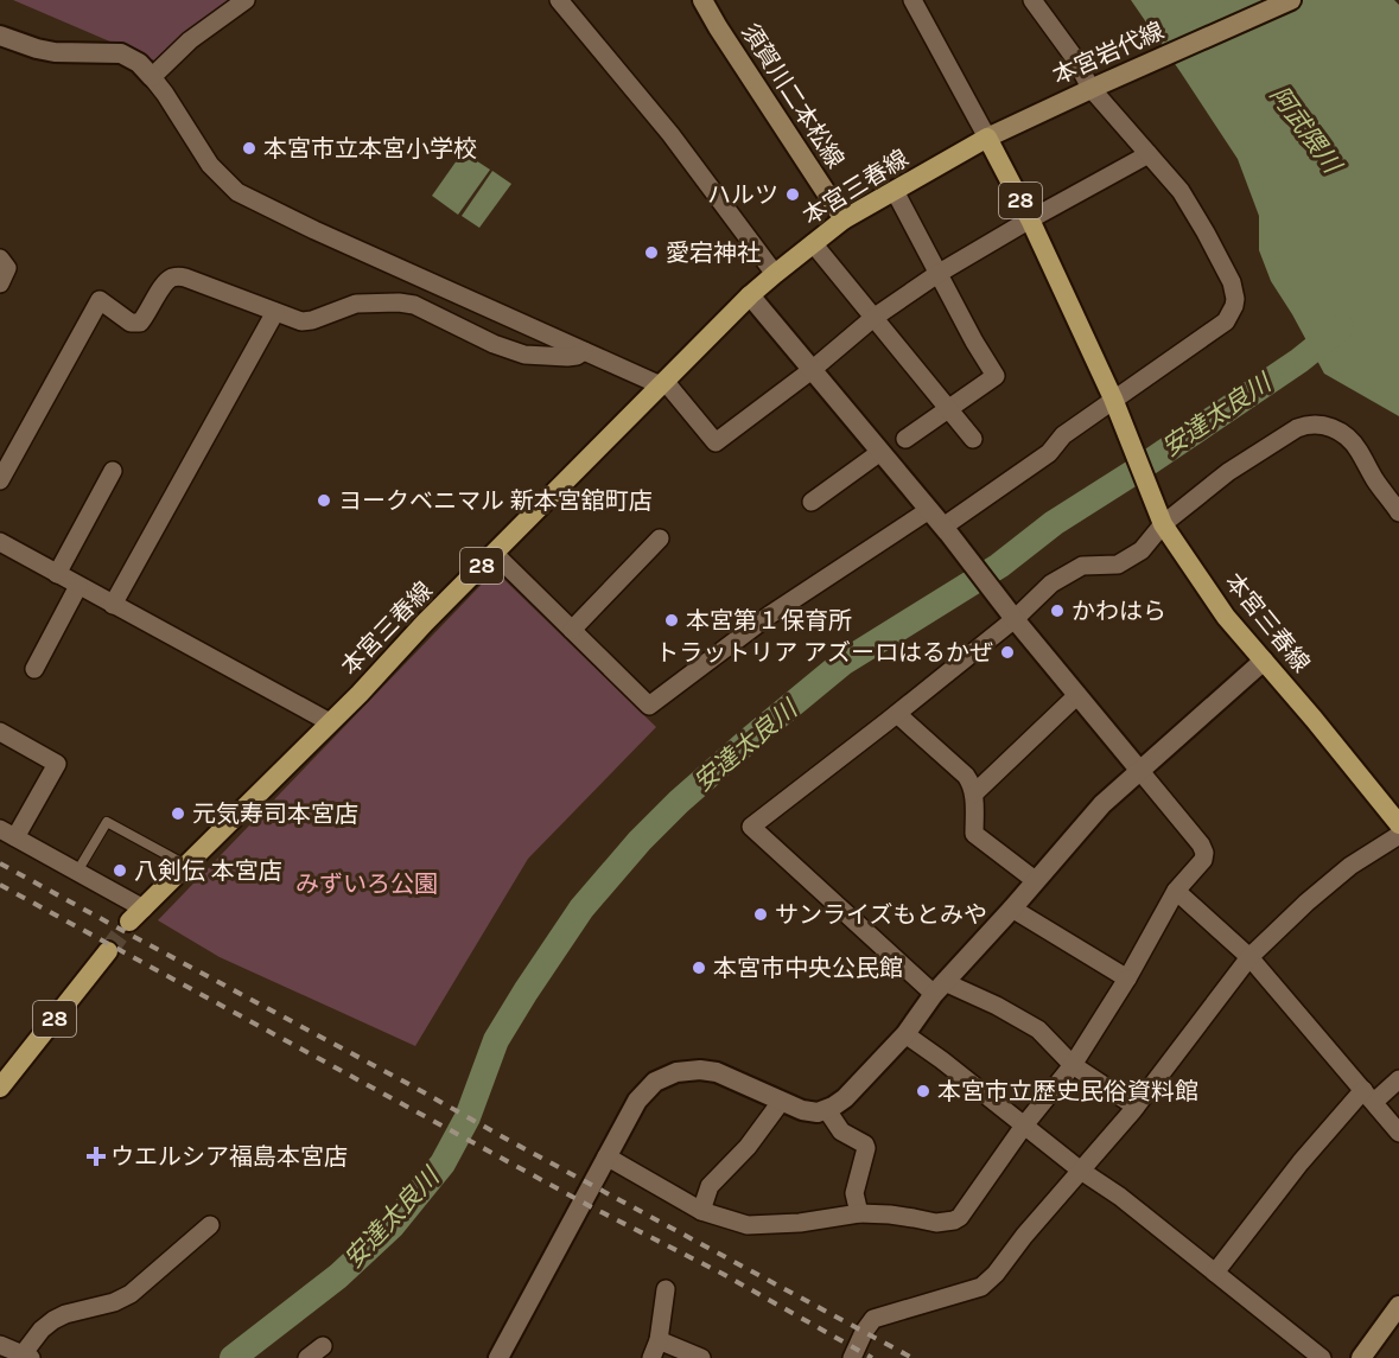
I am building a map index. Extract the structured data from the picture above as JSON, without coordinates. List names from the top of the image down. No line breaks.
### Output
{"streets":{"main road":["本宮岩代線","須賀川二本松線","本宮三春線","28"]},"crossings":[["本宮岩代線","本宮三春線"],["須賀川二本松線","本宮三春線"]],"water":["阿武隈川","安達太良川"],"parks":["みずいろ公園"],"places":{"other":["本宮市立本宮小学校","ハルツ","愛宕神社","ヨークベニマル 新本宮舘町店","かわはら","本宮第１保育所","トラットリア アズーロはるかぜ","元気寿司本宮店","八剣伝 本宮店","サンライズもとみや","本宮市中央公民館","本宮市立歴史民俗資料館"],"health":["ウエルシア福島本宮店"]}}
